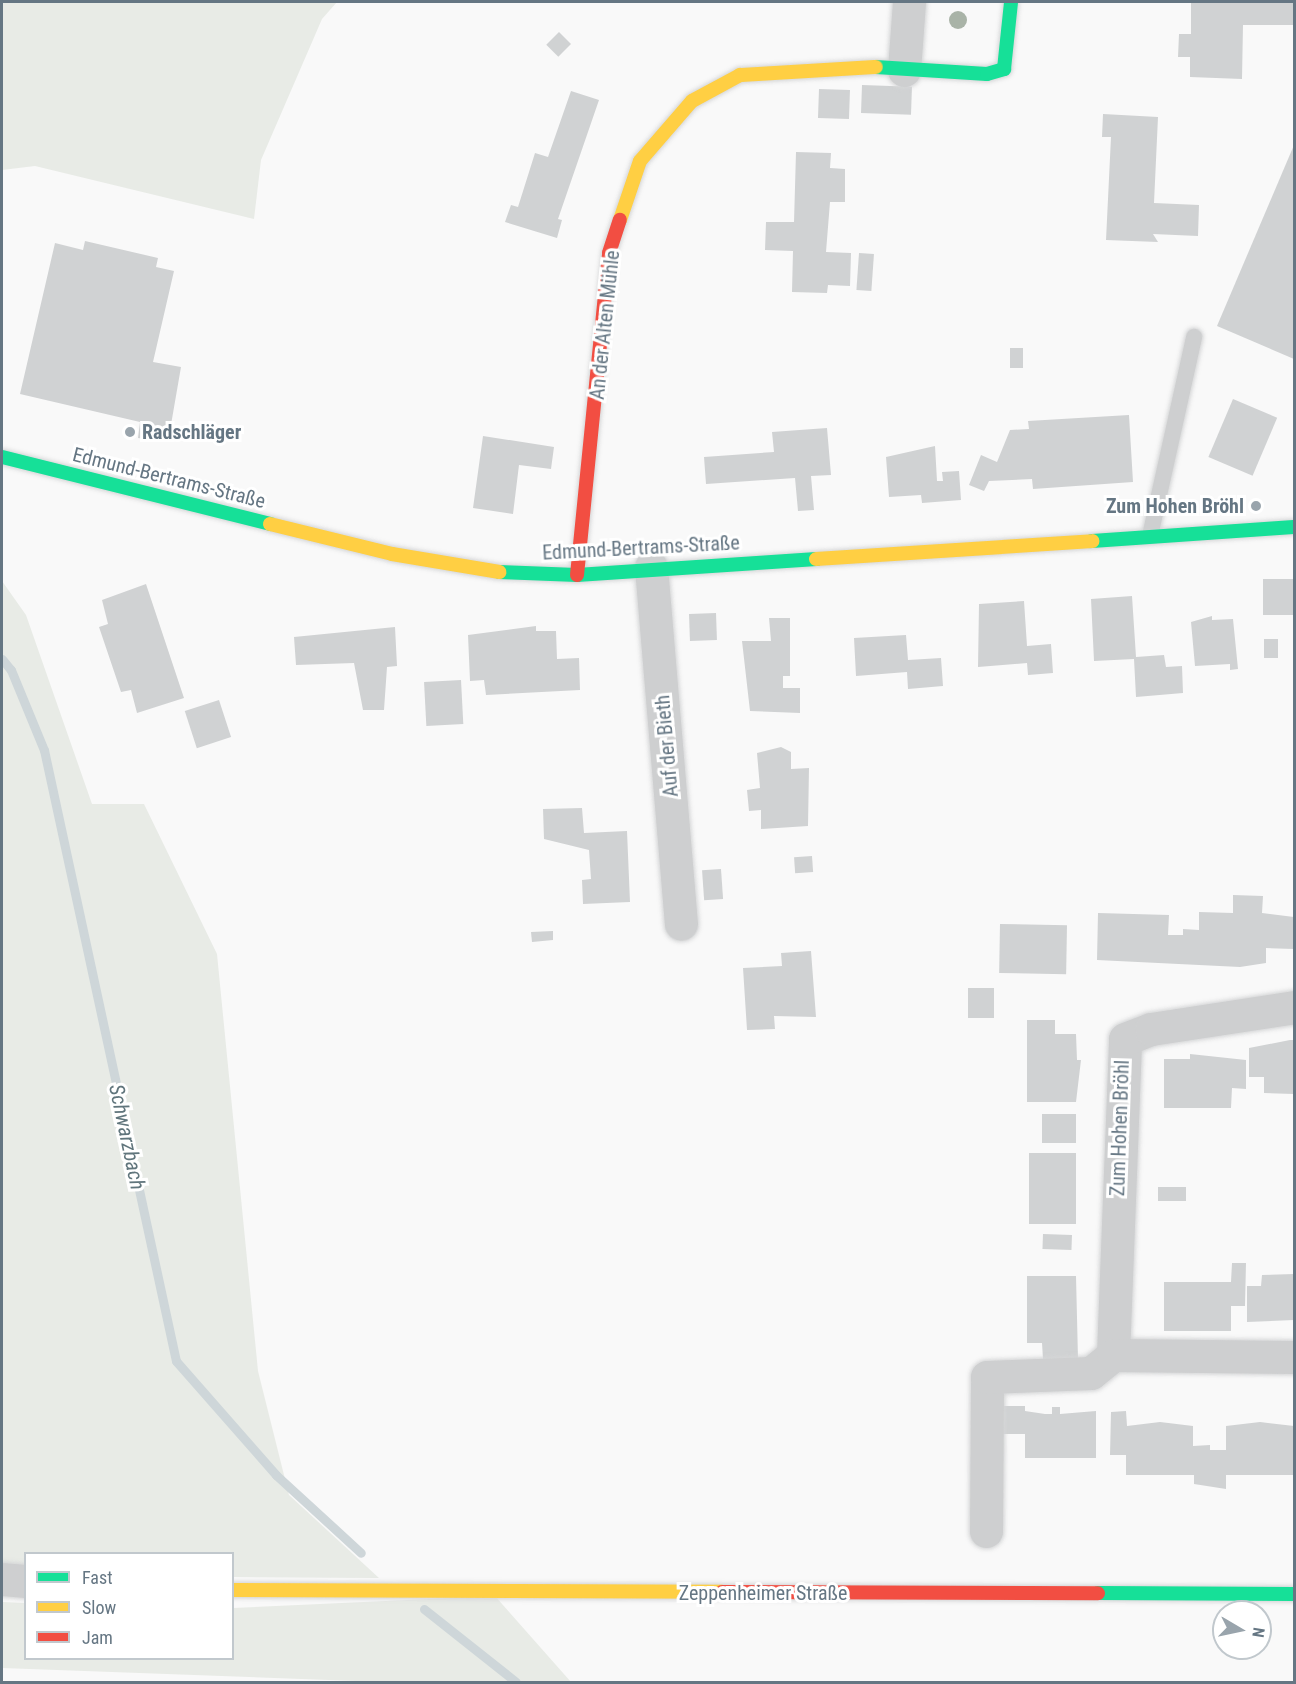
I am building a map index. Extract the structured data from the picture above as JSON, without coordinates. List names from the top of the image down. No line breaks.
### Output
{"streets":{"street":["An der Alten Mühle","Edmund-Bertrams-Straße","Auf der Bieth","Zum Hohen Bröhl","Zeppenheimer Straße"]},"crossings":[["An der Alten Mühle","Edmund-Bertrams-Straße"],["Edmund-Bertrams-Straße","Auf der Bieth"]],"water":["Schwarzbach"],"places":["Radschläger","Zum Hohen Bröhl"],"legend":["Fast","Slow","Jam"],"north":"right"}
